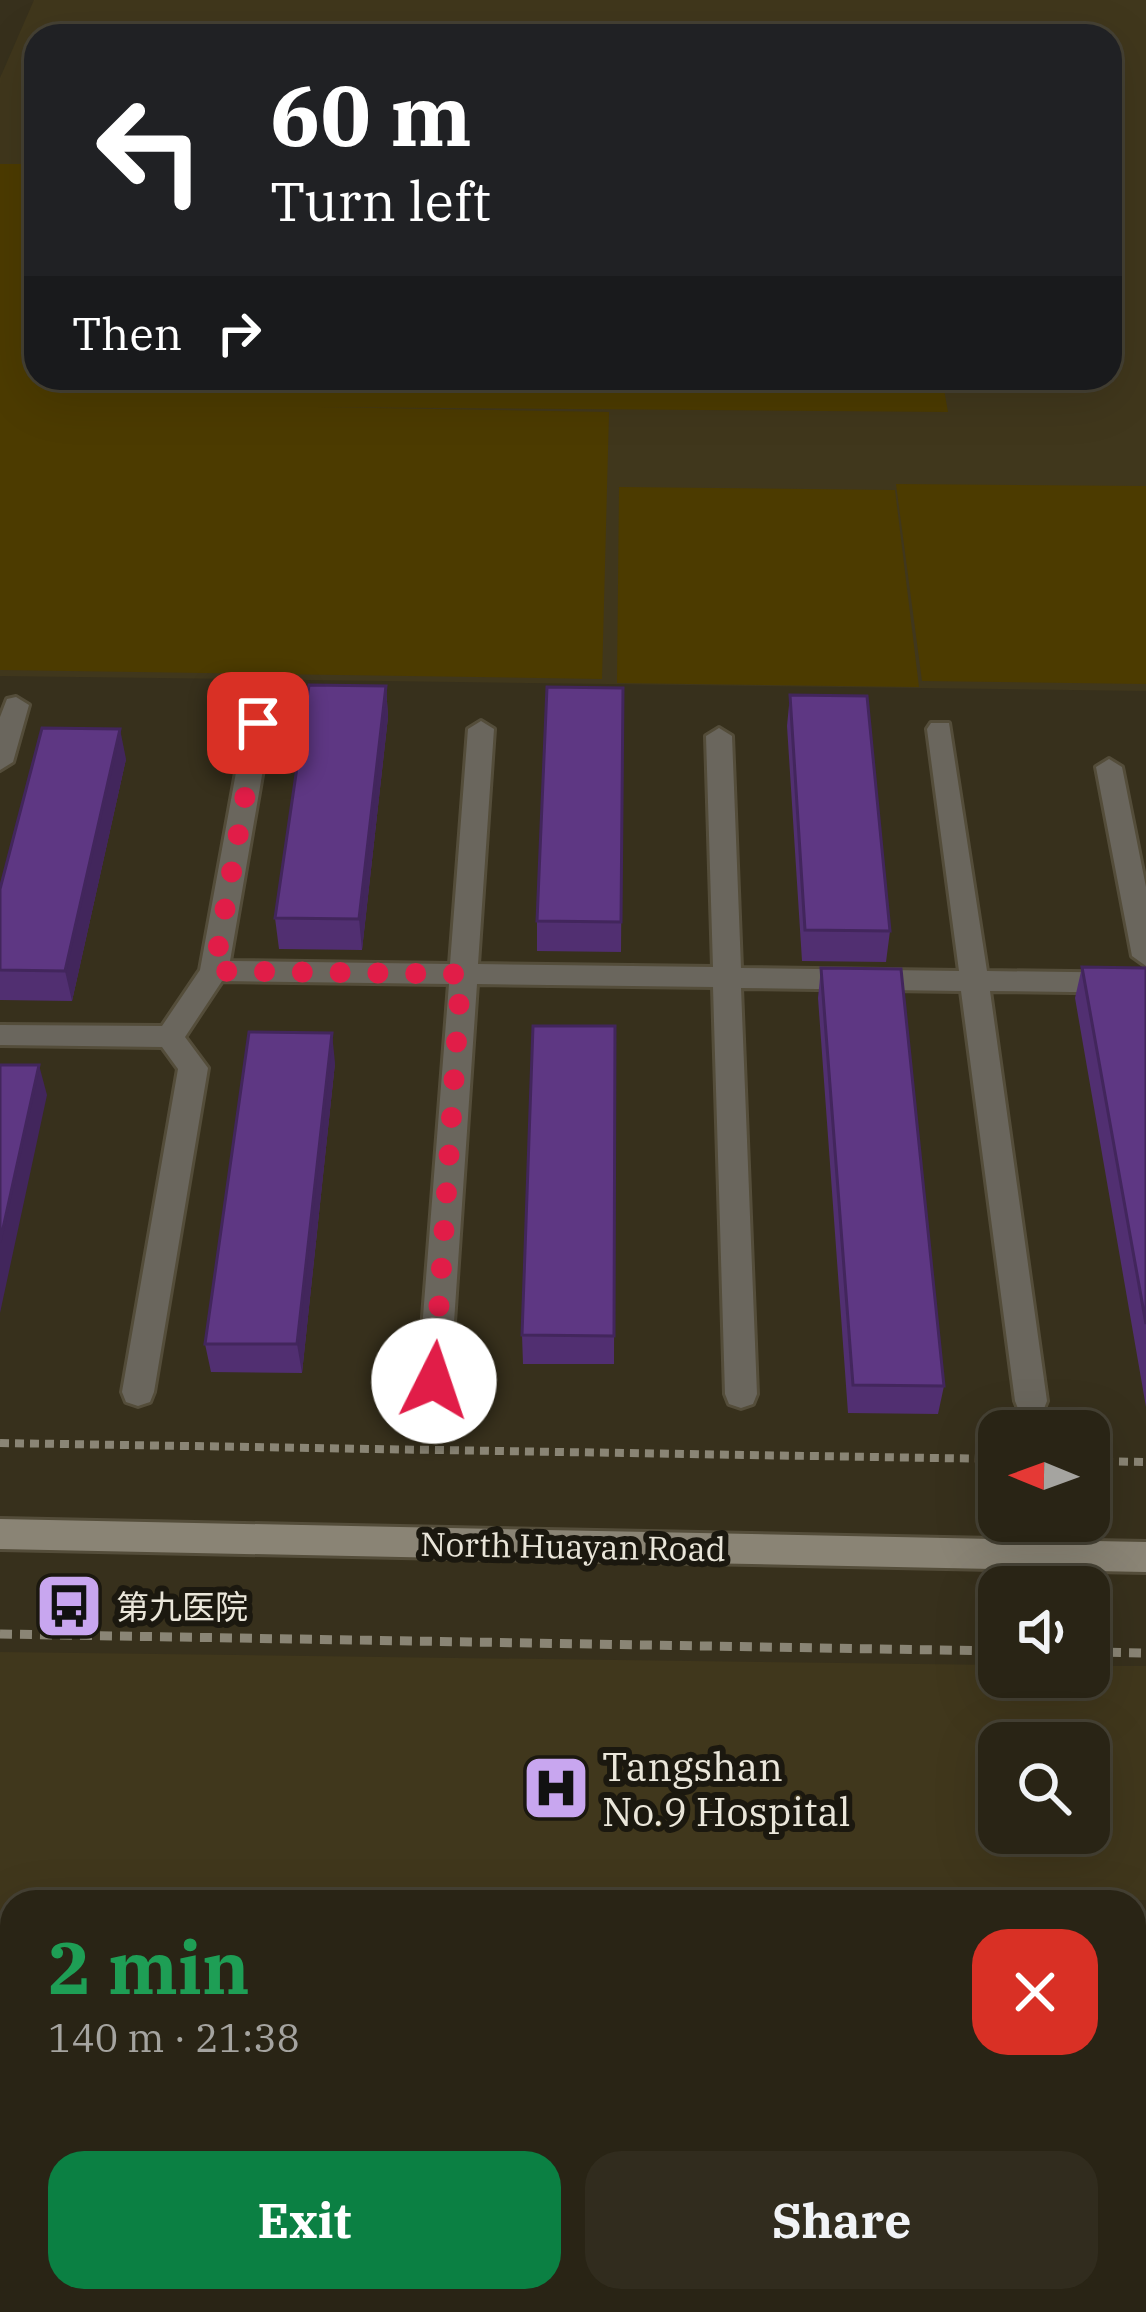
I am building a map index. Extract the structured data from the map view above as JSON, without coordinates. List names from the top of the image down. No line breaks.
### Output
{"streets":{"street":["North Huayan Road"]},"places":{"bus stop":["第九医院"],"hospital":["Tangshan No.9 Hospital"]},"north":"left","page":{"turn":["60 m","Turn left"],"then":"Then","heading":["2 min","140 m · 21:38"],"buttons":["Exit","Share"]}}
